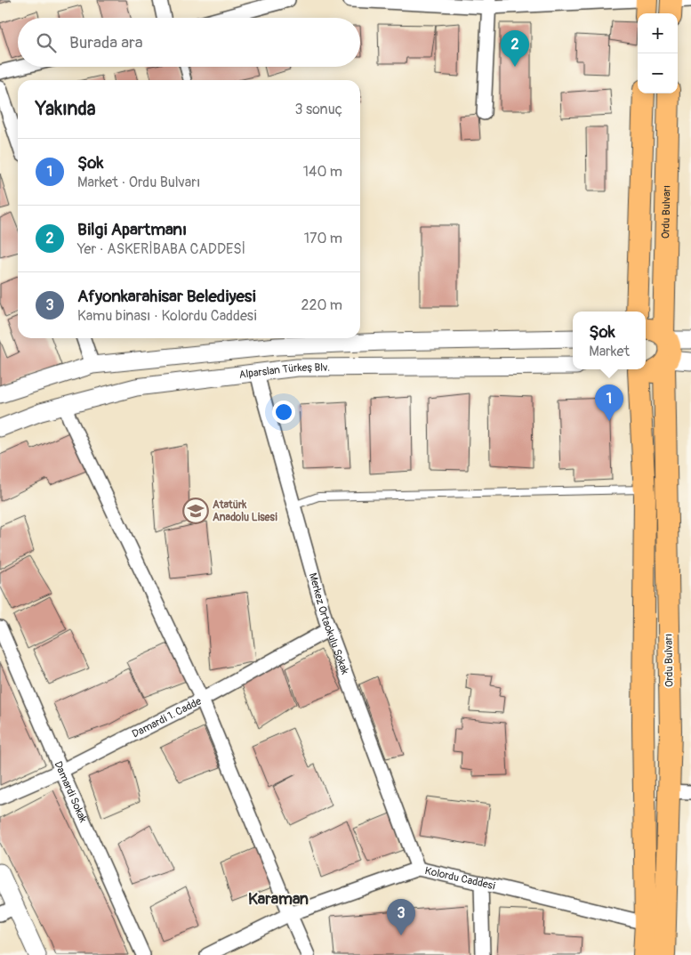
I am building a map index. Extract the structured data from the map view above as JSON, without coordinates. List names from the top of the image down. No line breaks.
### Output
{"streets":{"main road":["Ordu Bulvarı"],"street":["Alparslan Türkeş Blv.","Merkez Ortaokulu Sokak","Damardi 1. Cadde","Damardi Sokak","Kolordu Caddesi"]},"crossings":[["Alparslan Türkeş Blv.","Merkez Ortaokulu Sokak"],["Merkez Ortaokulu Sokak","Damardi 1. Cadde"],["Merkez Ortaokulu Sokak","Kolordu Caddesi"],["Damardi 1. Cadde","Damardi Sokak"]],"districts":["Karaman"],"places":{"school or university":["Atatürk Anadolu Lisesi"]},"page":{"map_buttons":["+","−"],"search":"Burada ara","pins":["2","1","3"],"heading":["Yakında","3 sonuç"],"list":[{"mark":"1","name":"Şok","note":"Market · Ordu Bulvarı","value":"140 m"},{"mark":"2","name":"Bilgi Apartmanı","note":"Yer · ASKERİBABA CADDESİ","value":"170 m"},{"mark":"3","name":"Afyonkarahisar Belediyesi","note":"Kamu binası · Kolordu Caddesi","value":"220 m"}],"popup":["Şok","Market"]}}
